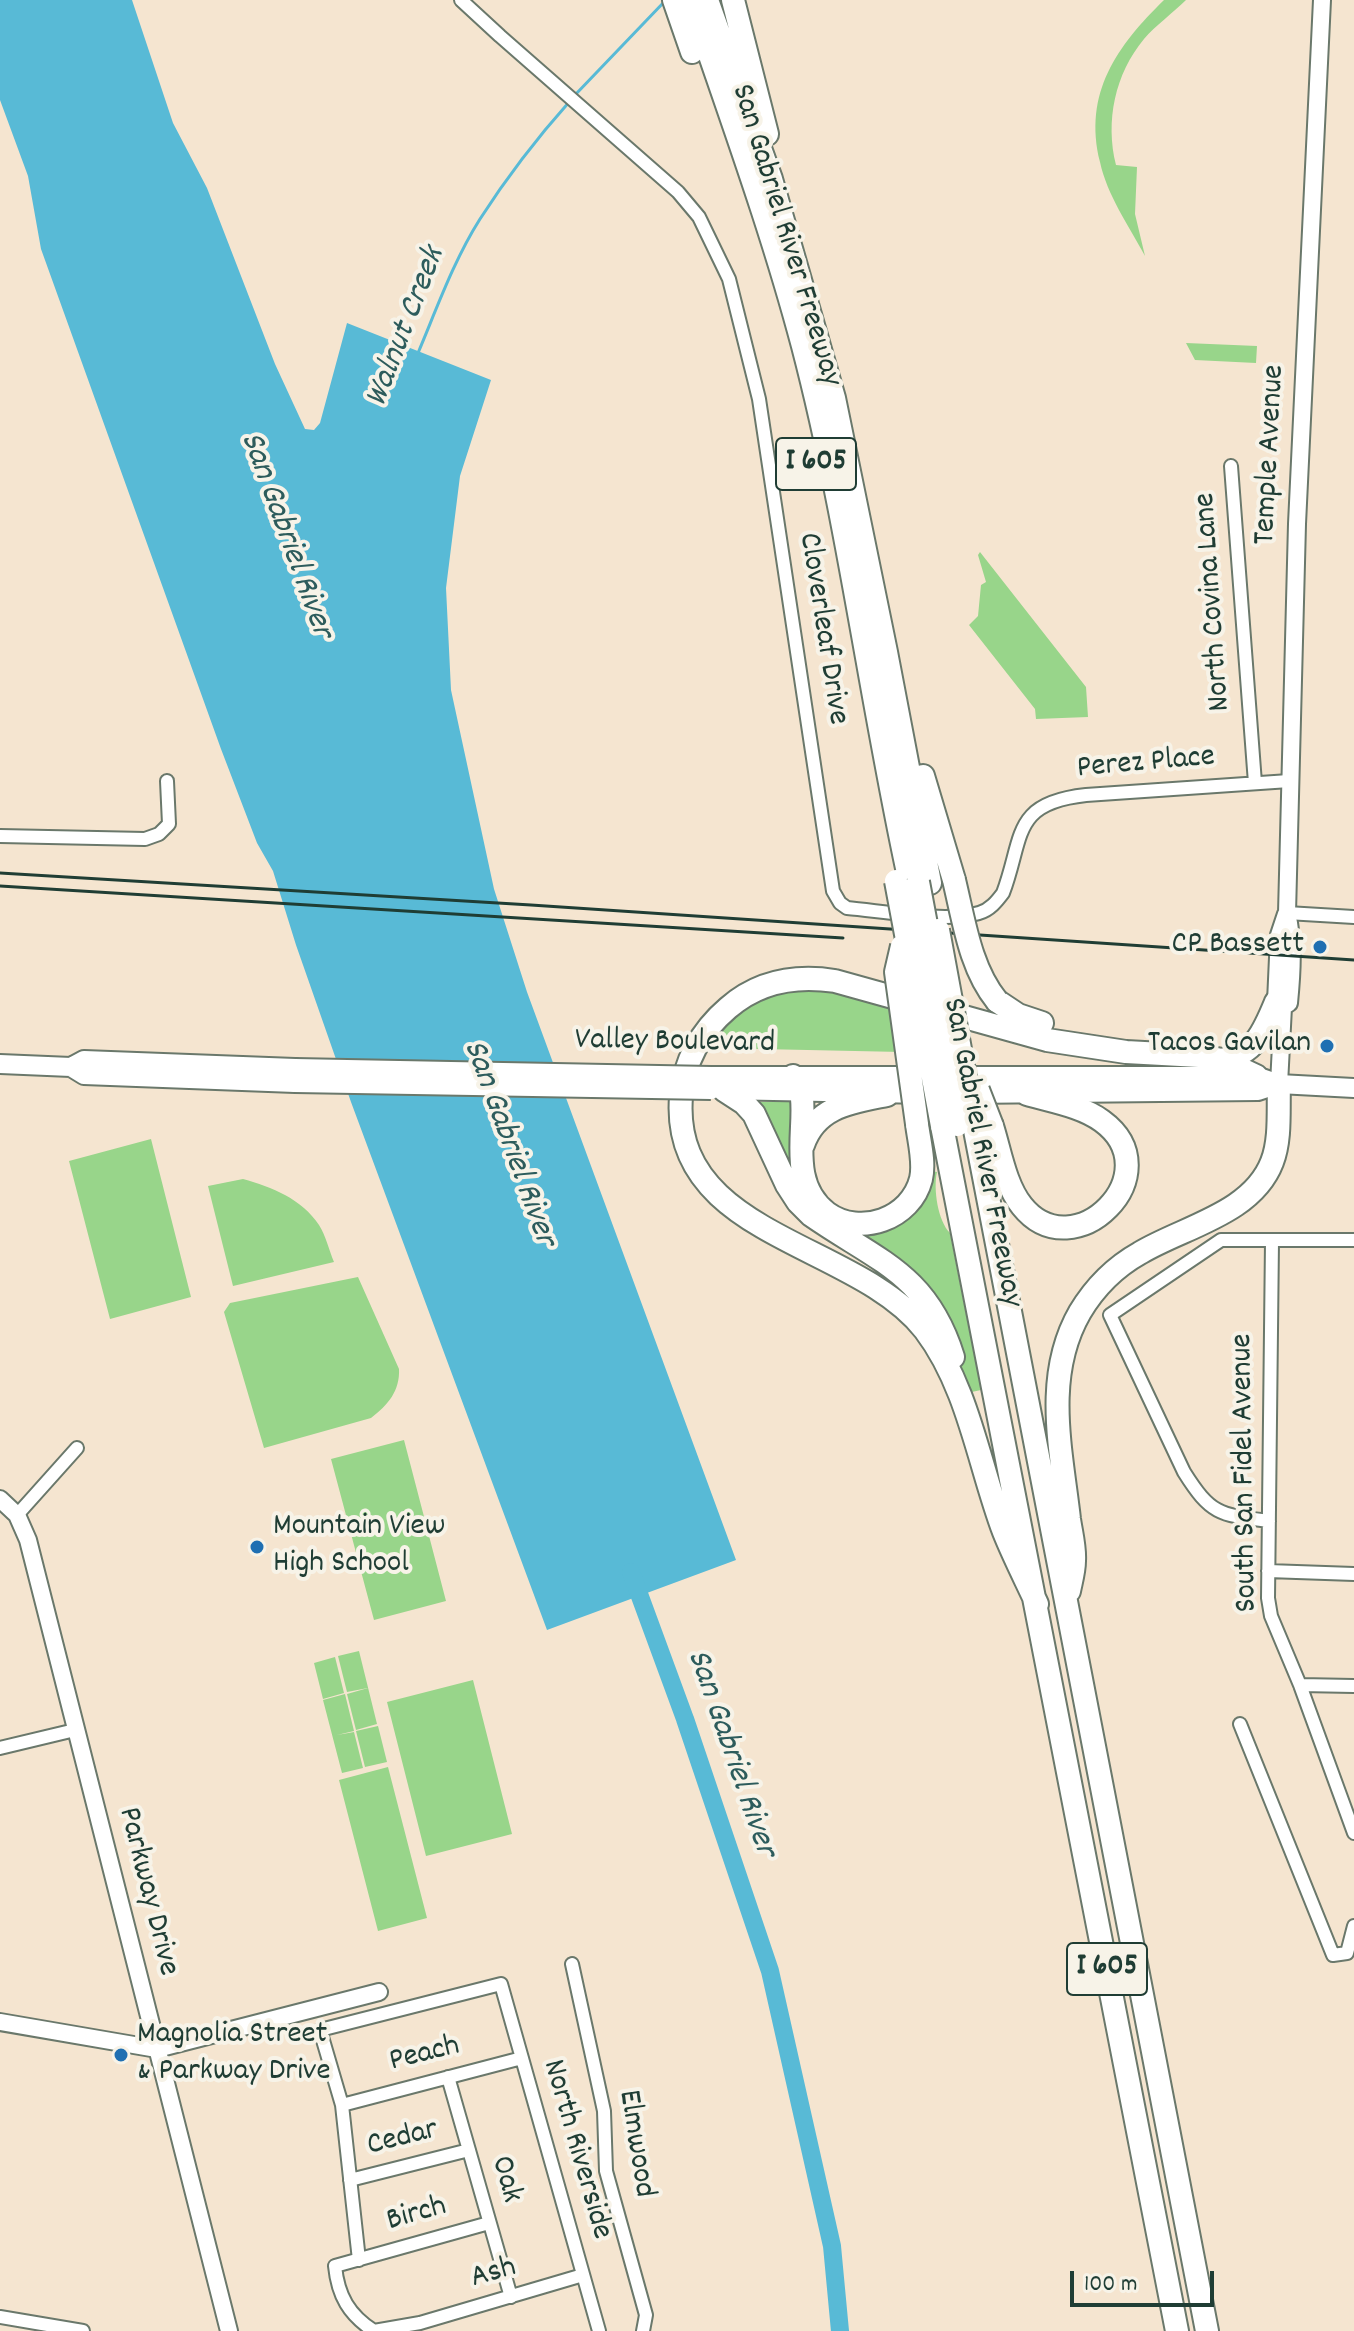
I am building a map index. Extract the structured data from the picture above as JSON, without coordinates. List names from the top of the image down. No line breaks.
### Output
{"streets":{"highway":["San Gabriel River Freeway","I 605"],"main road":["Valley Boulevard"],"street":["Temple Avenue","North Covina Lane","Cloverleaf Drive","Perez Place","South San Fidel Avenue","Parkway Drive","Peach","Cedar","Elmwood","North Riverside","Oak","Birch","Ash"]},"crossings":[["Temple Avenue","Perez Place"],["Temple Avenue","Valley Boulevard"],["North Covina Lane","Perez Place"],["Cloverleaf Drive","Perez Place"],["Peach","North Riverside"],["Peach","Oak"],["Cedar","Oak"],["North Riverside","Ash"],["Oak","Birch"],["Oak","Ash"],["Birch","Ash"]],"water":["Walnut Creek","San Gabriel River"],"places":["CP Bassett","Tacos Gavilan","Mountain View High School","Magnolia Street & Parkway Drive"],"scale_bar":"100 m"}
